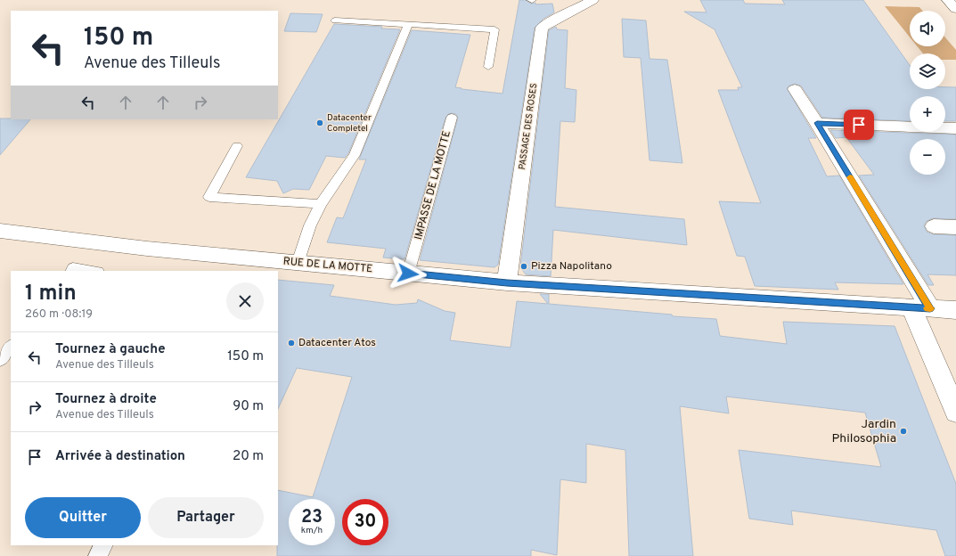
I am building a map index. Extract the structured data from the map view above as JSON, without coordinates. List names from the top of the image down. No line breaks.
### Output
{"streets":{"street":["PASSAGE DES ROSES","RUE DE LA MOTTE"],"lane":["IMPASSE DE LA MOTTE"]},"crossings":[["PASSAGE DES ROSES","RUE DE LA MOTTE"],["IMPASSE DE LA MOTTE","RUE DE LA MOTTE"]],"places":["Datacenter Completel","Pizza Napolitano","Datacenter Atos","Jardin Philosophia"],"page":{"map_buttons":["+","−"],"turn":["150 m","Avenue des Tilleuls"],"heading":["1 min","260 m · 08:19"],"list":[{"name":"Tournez à gauche","note":"Avenue des Tilleuls","value":"150 m"},{"name":"Tournez à droite","note":"Avenue des Tilleuls","value":"90 m"},{"name":"Arrivée à destination","value":"20 m"}],"buttons":["Quitter","Partager"],"speed":"23 km/h","limit":"30"}}
